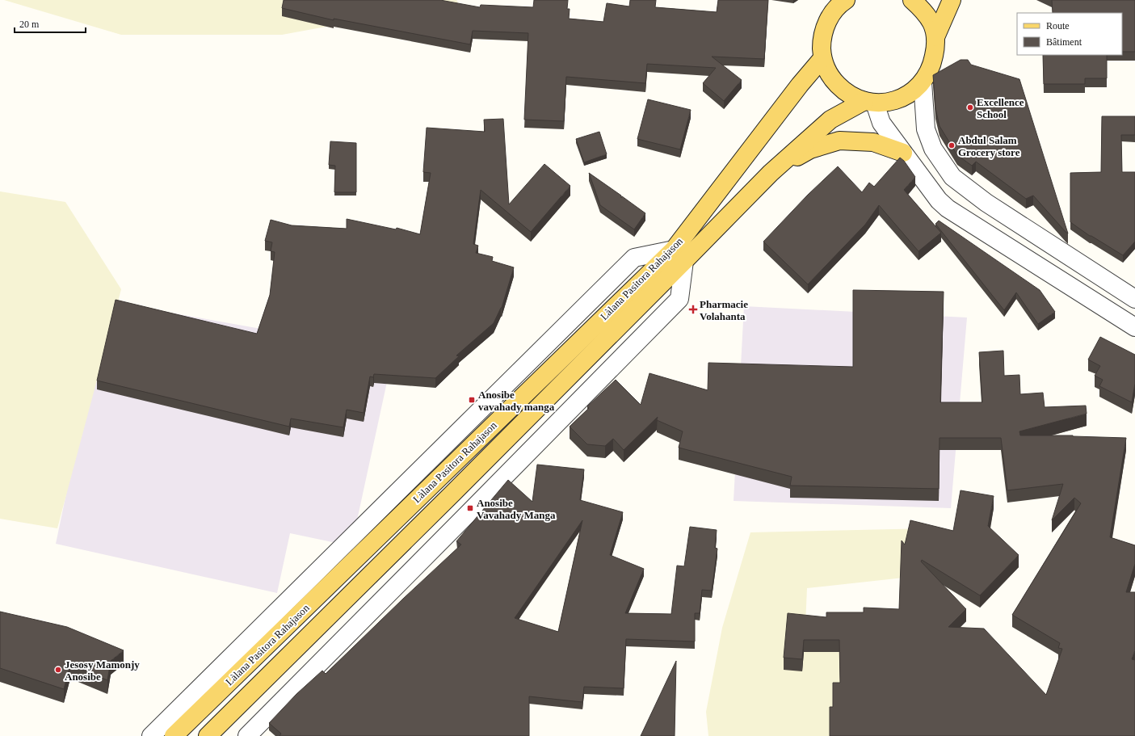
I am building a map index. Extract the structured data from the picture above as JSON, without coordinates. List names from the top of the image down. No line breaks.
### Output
{"streets":{"main road":["Làlana Pasitora Rahajason"]},"places":{"other":["Excellence School","Abdul Salam Grocery store","Jesosy Mamonjy Anosibe"],"health":["Pharmacie Volahanta"],"transit":["Anosibe vavahady manga","Anosibe Vavahady Manga"]},"legend":["Route","Bâtiment"],"scale_bar":"20 m"}
